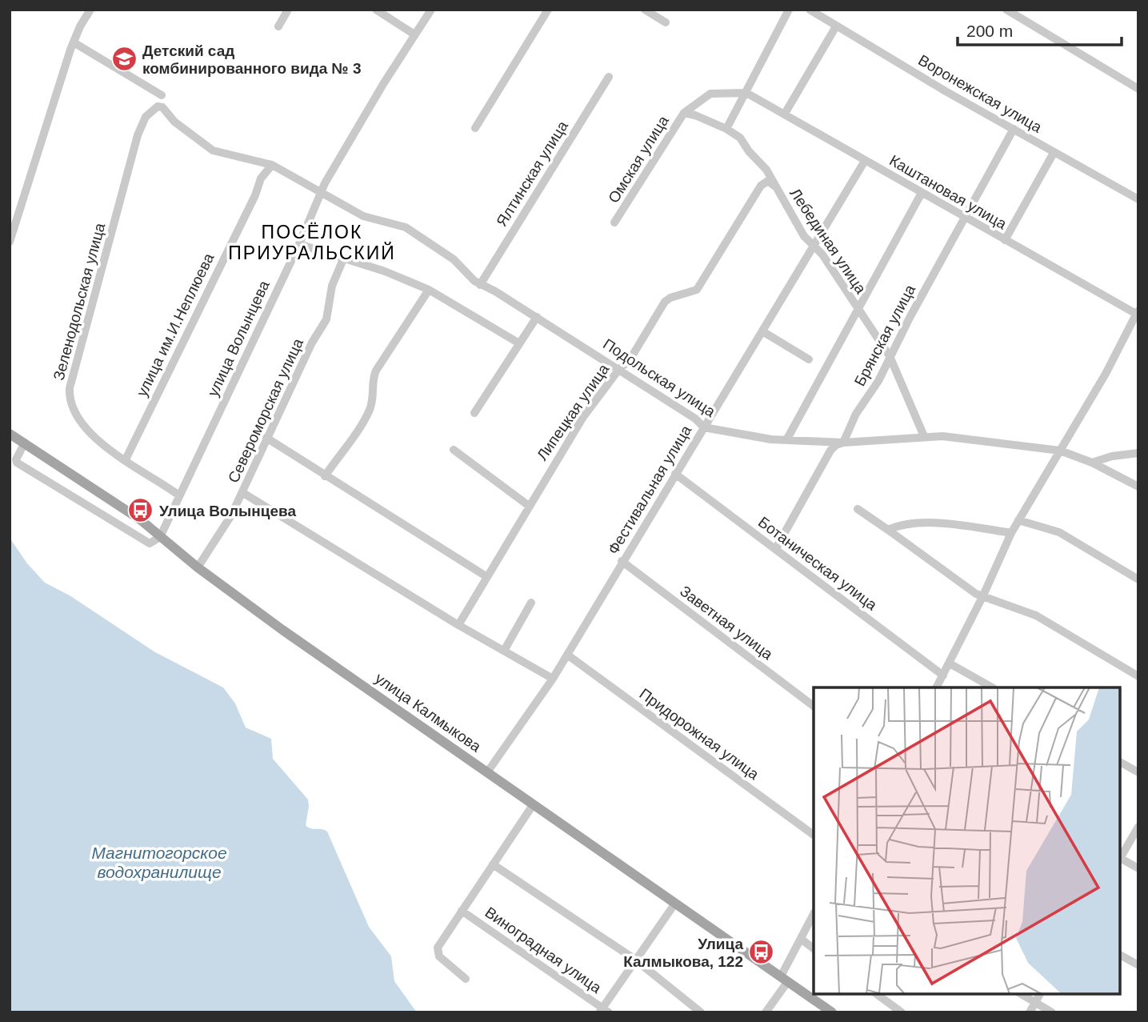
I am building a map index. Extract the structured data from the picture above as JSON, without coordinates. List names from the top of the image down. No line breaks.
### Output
{"streets":{"main road":["улица Калмыкова"],"street":["Воронежская улица","Омская улица","Ялтинская улица","Каштановая улица","Лебединая улица","Зеленодольская улица","улица им.И.Неплюева","Брянская улица","улица Волынцева","Подольская улица","Североморская улица","Липецкая улица","Фестивальная улица","Ботаническая улица","Заветная улица","Придорожная улица","Виноградная улица"]},"crossings":[["Воронежская улица","Брянская улица"],["Омская улица","Каштановая улица"],["Омская улица","Лебединая улица"],["Ялтинская улица","Подольская улица"],["Каштановая улица","Брянская улица"],["Каштановая улица","Фестивальная улица"],["Лебединая улица","Брянская улица"],["Лебединая улица","Подольская улица"],["Лебединая улица","Липецкая улица"],["Лебединая улица","Фестивальная улица"],["Зеленодольская улица","улица им.И.Неплюева"],["Зеленодольская улица","улица Волынцева"],["Брянская улица","Подольская улица"],["Брянская улица","Ботаническая улица"],["улица Волынцева","Подольская улица"],["улица Волынцева","улица Калмыкова"],["Подольская улица","Липецкая улица"],["Подольская улица","Фестивальная улица"],["Североморская улица","улица Калмыкова"],["Фестивальная улица","Ботаническая улица"],["Фестивальная улица","Заветная улица"],["Фестивальная улица","улица Калмыкова"],["Фестивальная улица","Придорожная улица"]],"districts":["ПОСЁЛОК ПРИУРАЛЬСКИЙ"],"water":["Магнитогорское водохранилище"],"places":{"school or university":["Детский сад комбинированного вида № 3"],"bus stop":["Улица Волынцева","Улица Калмыкова, 122"]},"scale_bar":"200 m"}
